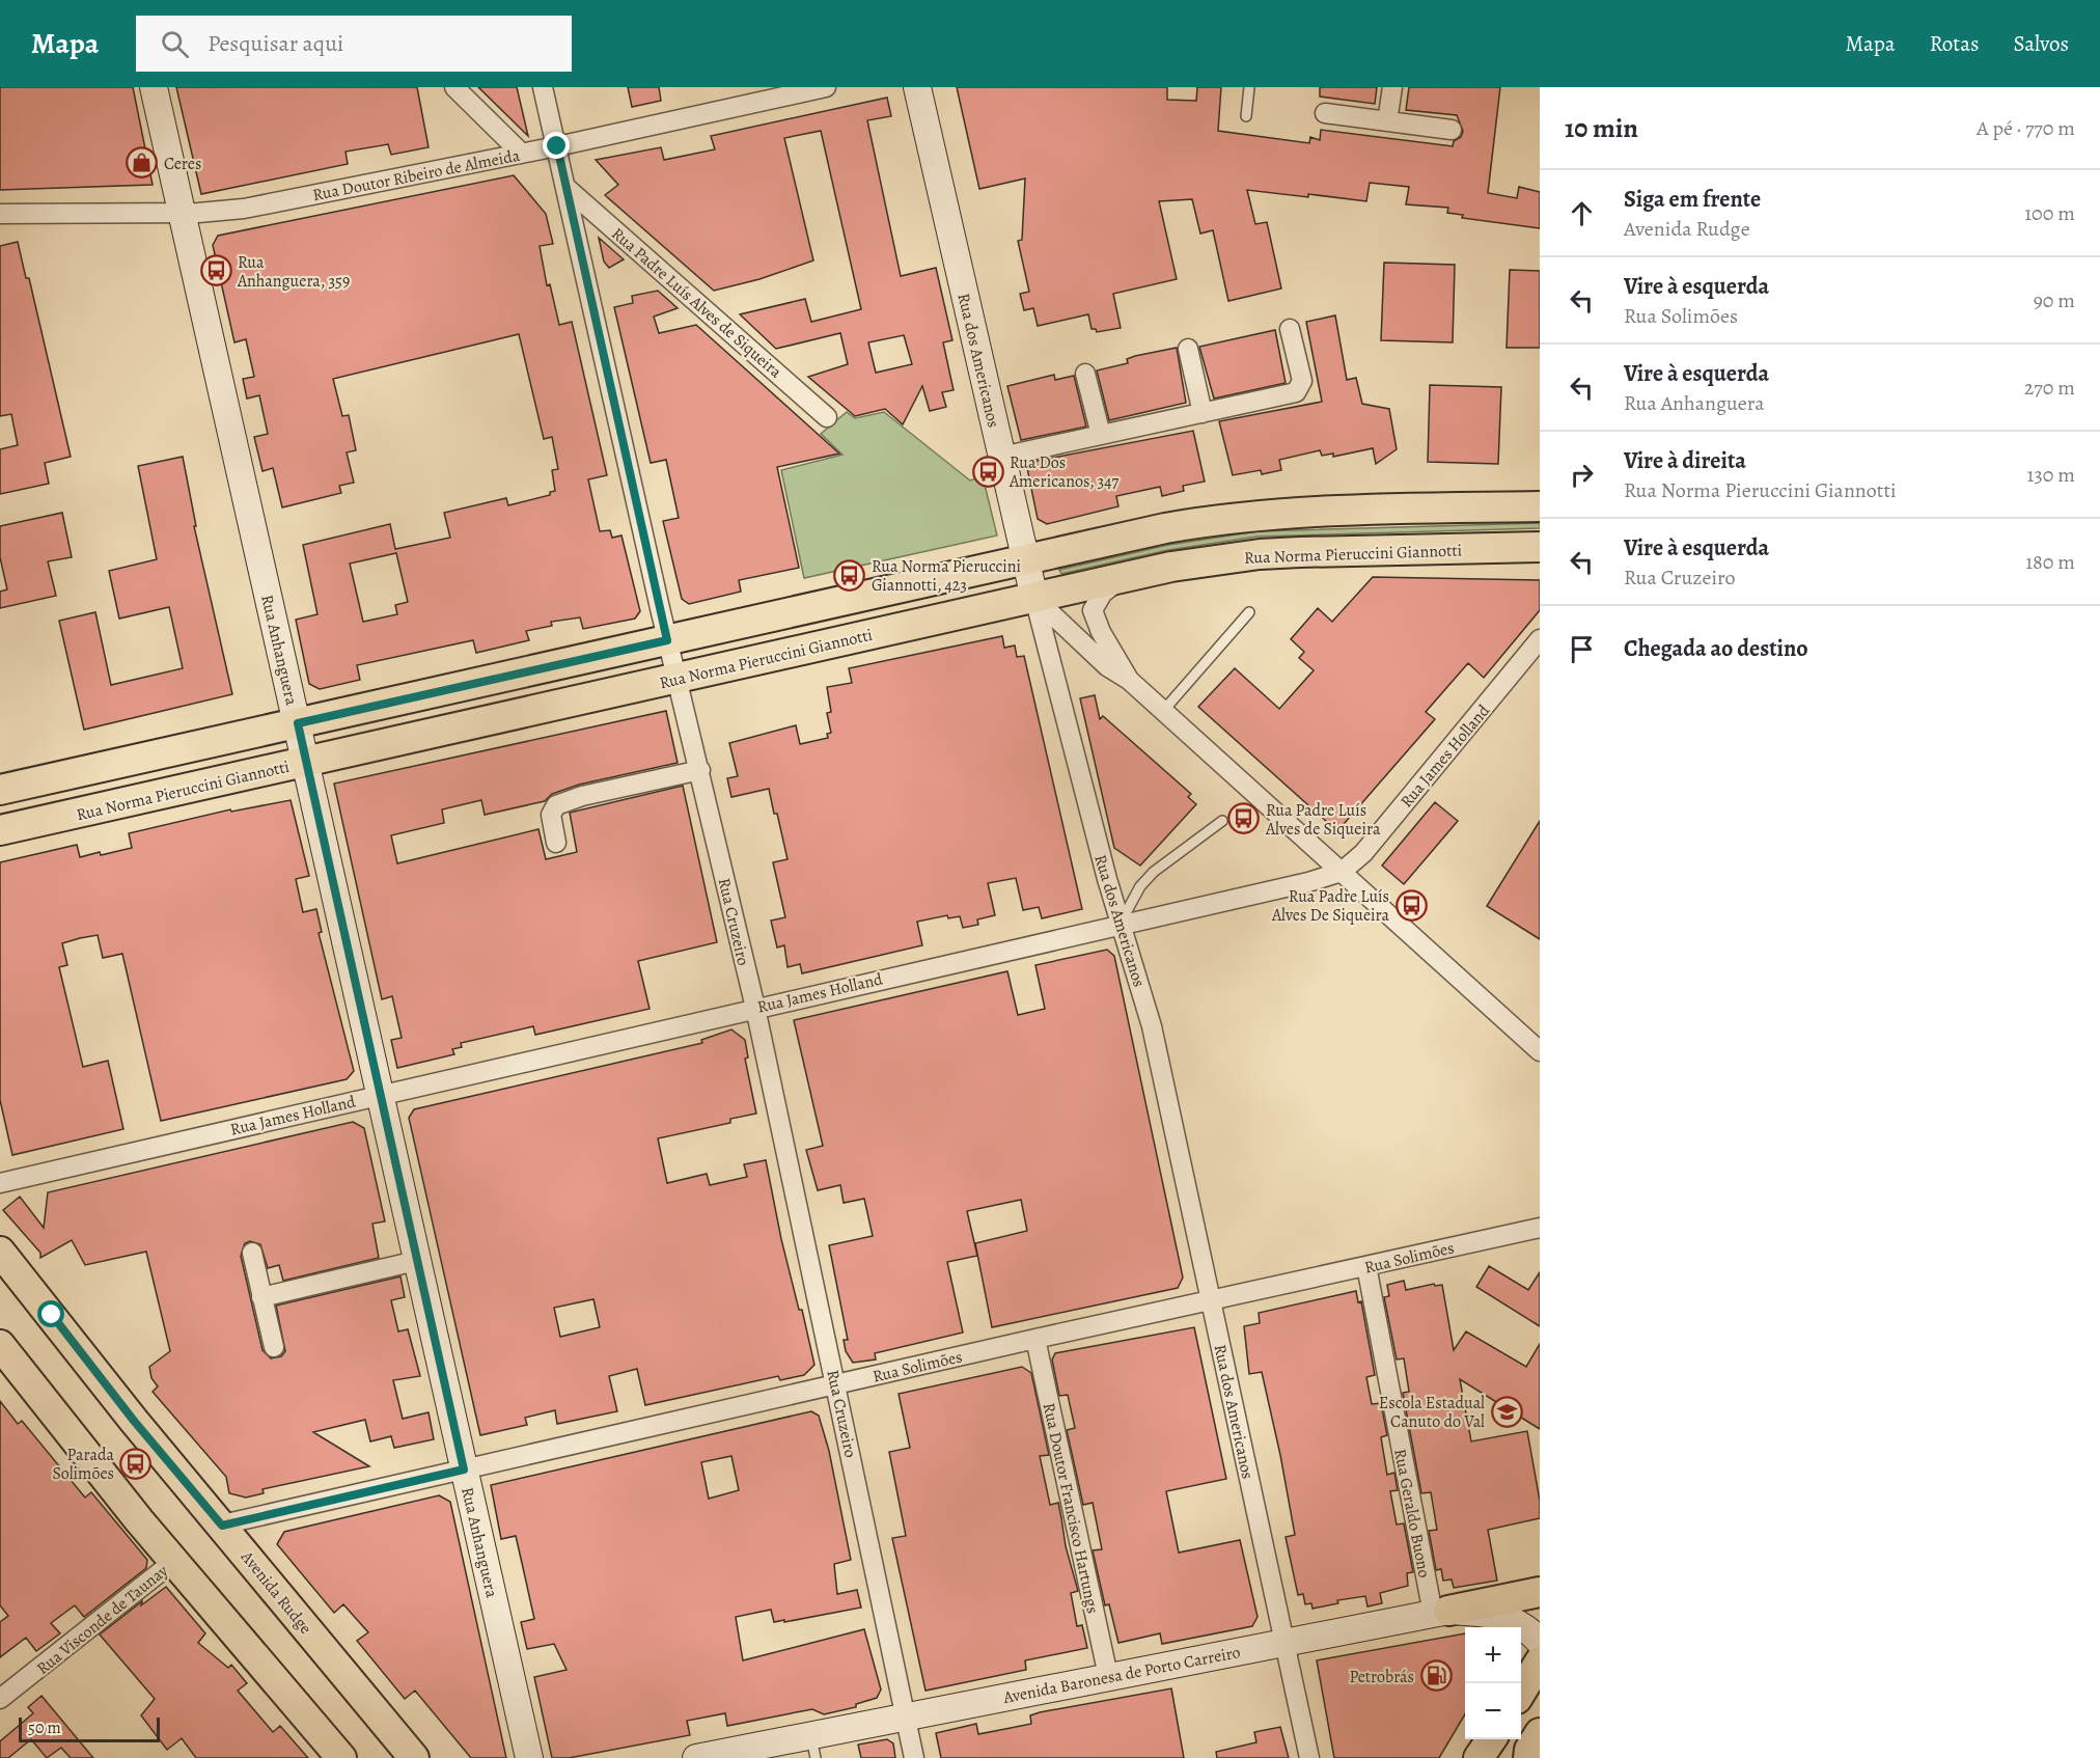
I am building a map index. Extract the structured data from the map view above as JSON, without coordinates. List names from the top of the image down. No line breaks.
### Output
{"streets":{"main road":["Rua Norma Pieruccini Giannotti","Avenida Rudge"],"street":["Rua Doutor Ribeiro de Almeida","Rua Padre Luís Alves de Siqueira","Rua dos Americanos","Rua Anhanguera","Rua James Holland","Rua Cruzeiro","Rua Solimões","Rua Doutor Francisco Hartungs","Rua Geraldo Buono","Rua Visconde de Taunay","Avenida Baronesa de Porto Carreiro"]},"crossings":[["Rua Doutor Ribeiro de Almeida","Rua Anhanguera"],["Rua Doutor Ribeiro de Almeida","Rua Cruzeiro"],["Rua Padre Luís Alves de Siqueira","Rua Cruzeiro"],["Rua dos Americanos","Rua Norma Pieruccini Giannotti"],["Rua dos Americanos","Rua James Holland"],["Rua dos Americanos","Rua Solimões"],["Rua dos Americanos","Avenida Baronesa de Porto Carreiro"],["Rua Norma Pieruccini Giannotti","Rua Anhanguera"],["Rua Norma Pieruccini Giannotti","Rua Cruzeiro"],["Rua Anhanguera","Rua James Holland"],["Rua Anhanguera","Rua Solimões"],["Rua James Holland","Rua Cruzeiro"],["Rua Cruzeiro","Rua Solimões"],["Rua Cruzeiro","Avenida Baronesa de Porto Carreiro"],["Rua Solimões","Rua Doutor Francisco Hartungs"],["Rua Solimões","Rua Geraldo Buono"],["Rua Solimões","Avenida Rudge"],["Rua Doutor Francisco Hartungs","Avenida Baronesa de Porto Carreiro"],["Rua Geraldo Buono","Avenida Baronesa de Porto Carreiro"]],"places":{"shop":["Ceres"],"bus stop":["Rua Anhanguera, 359","Rua Dos Americanos, 347","Rua Norma Pieruccini Giannotti, 423","Rua Padre Luís Alves de Siqueira","Rua Padre Luís Alves De Siqueira","Parada Solimões"],"school or university":["Escola Estadual Canuto do Val"],"fuel station":["Petrobrás"]},"scale_bar":"50 m","page":{"header":"Mapa","search":"Pesquisar aqui","nav":["Mapa","Rotas","Salvos"],"heading":["10 min","A pé · 770 m"],"list":[["Siga em frente","Avenida Rudge","100 m"],["Vire à esquerda","Rua Solimões","90 m"],["Vire à esquerda","Rua Anhanguera","270 m"],["Vire à direita","Rua Norma Pieruccini Giannotti","130 m"],["Vire à esquerda","Rua Cruzeiro","180 m"],"Chegada ao destino"],"map_buttons":["+","−"],"scale":"50 m"}}
